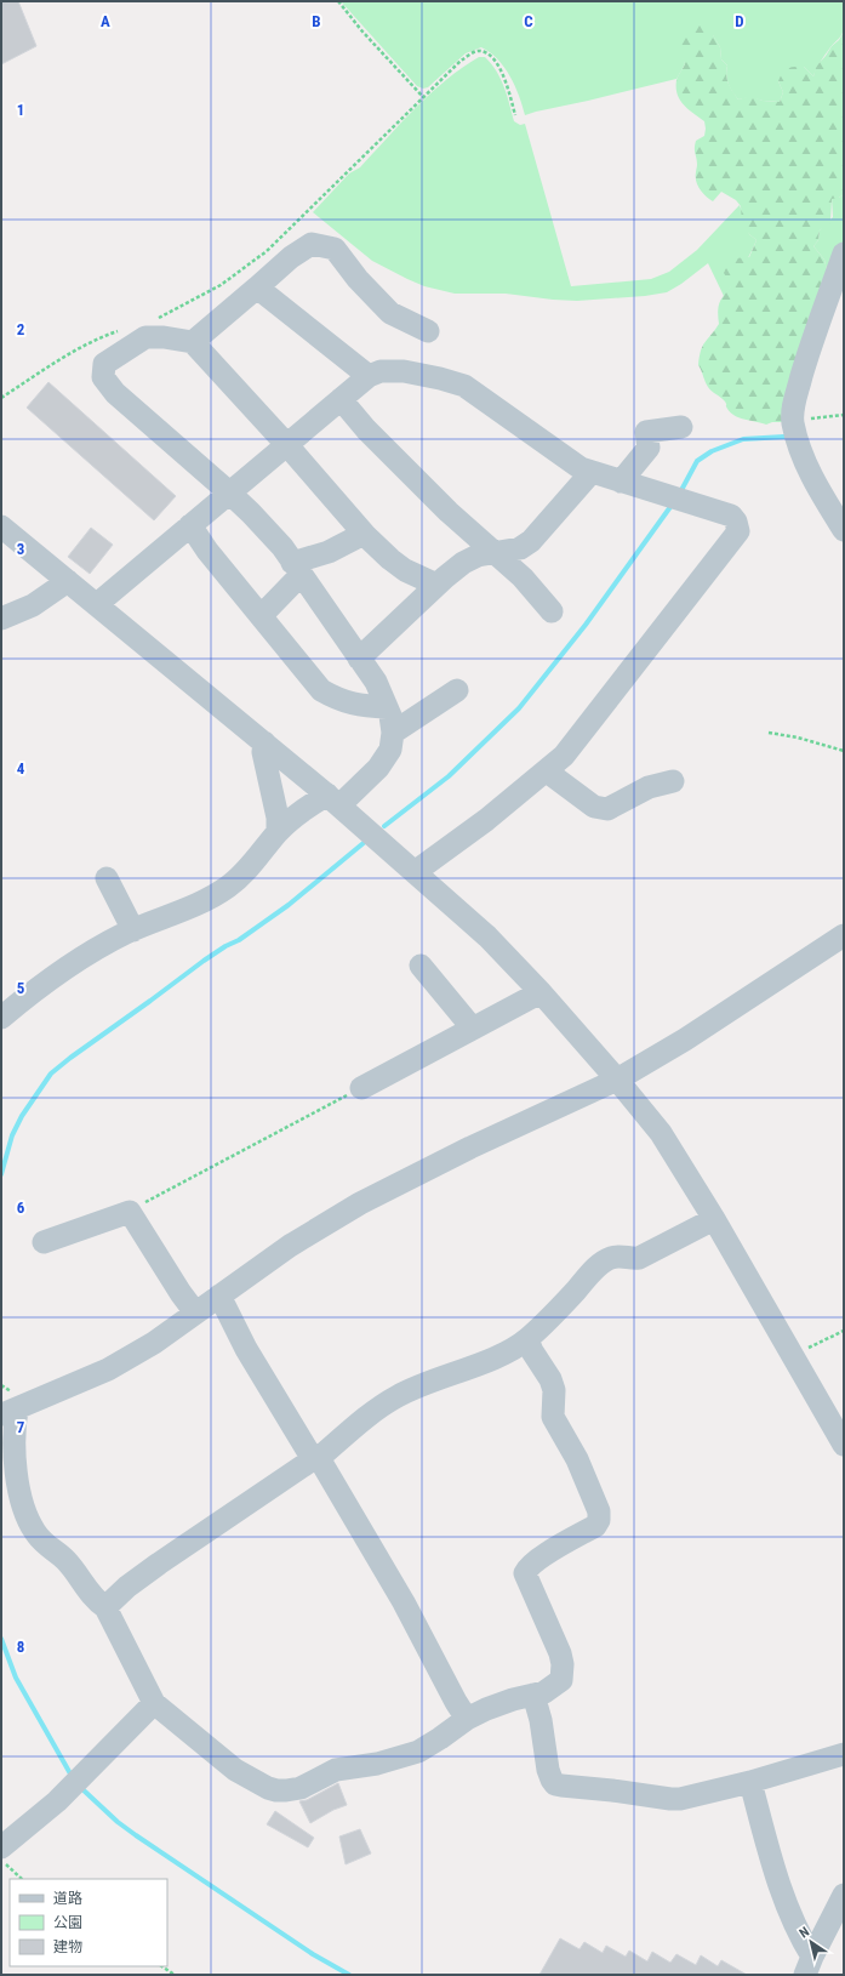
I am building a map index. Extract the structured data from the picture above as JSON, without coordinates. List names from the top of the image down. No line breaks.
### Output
{"legend":["道路","公園","建物"],"north":"top left","grid":{"columns":["A","B","C","D"],"rows":["1","2","3","4","5","6","7","8"]}}
